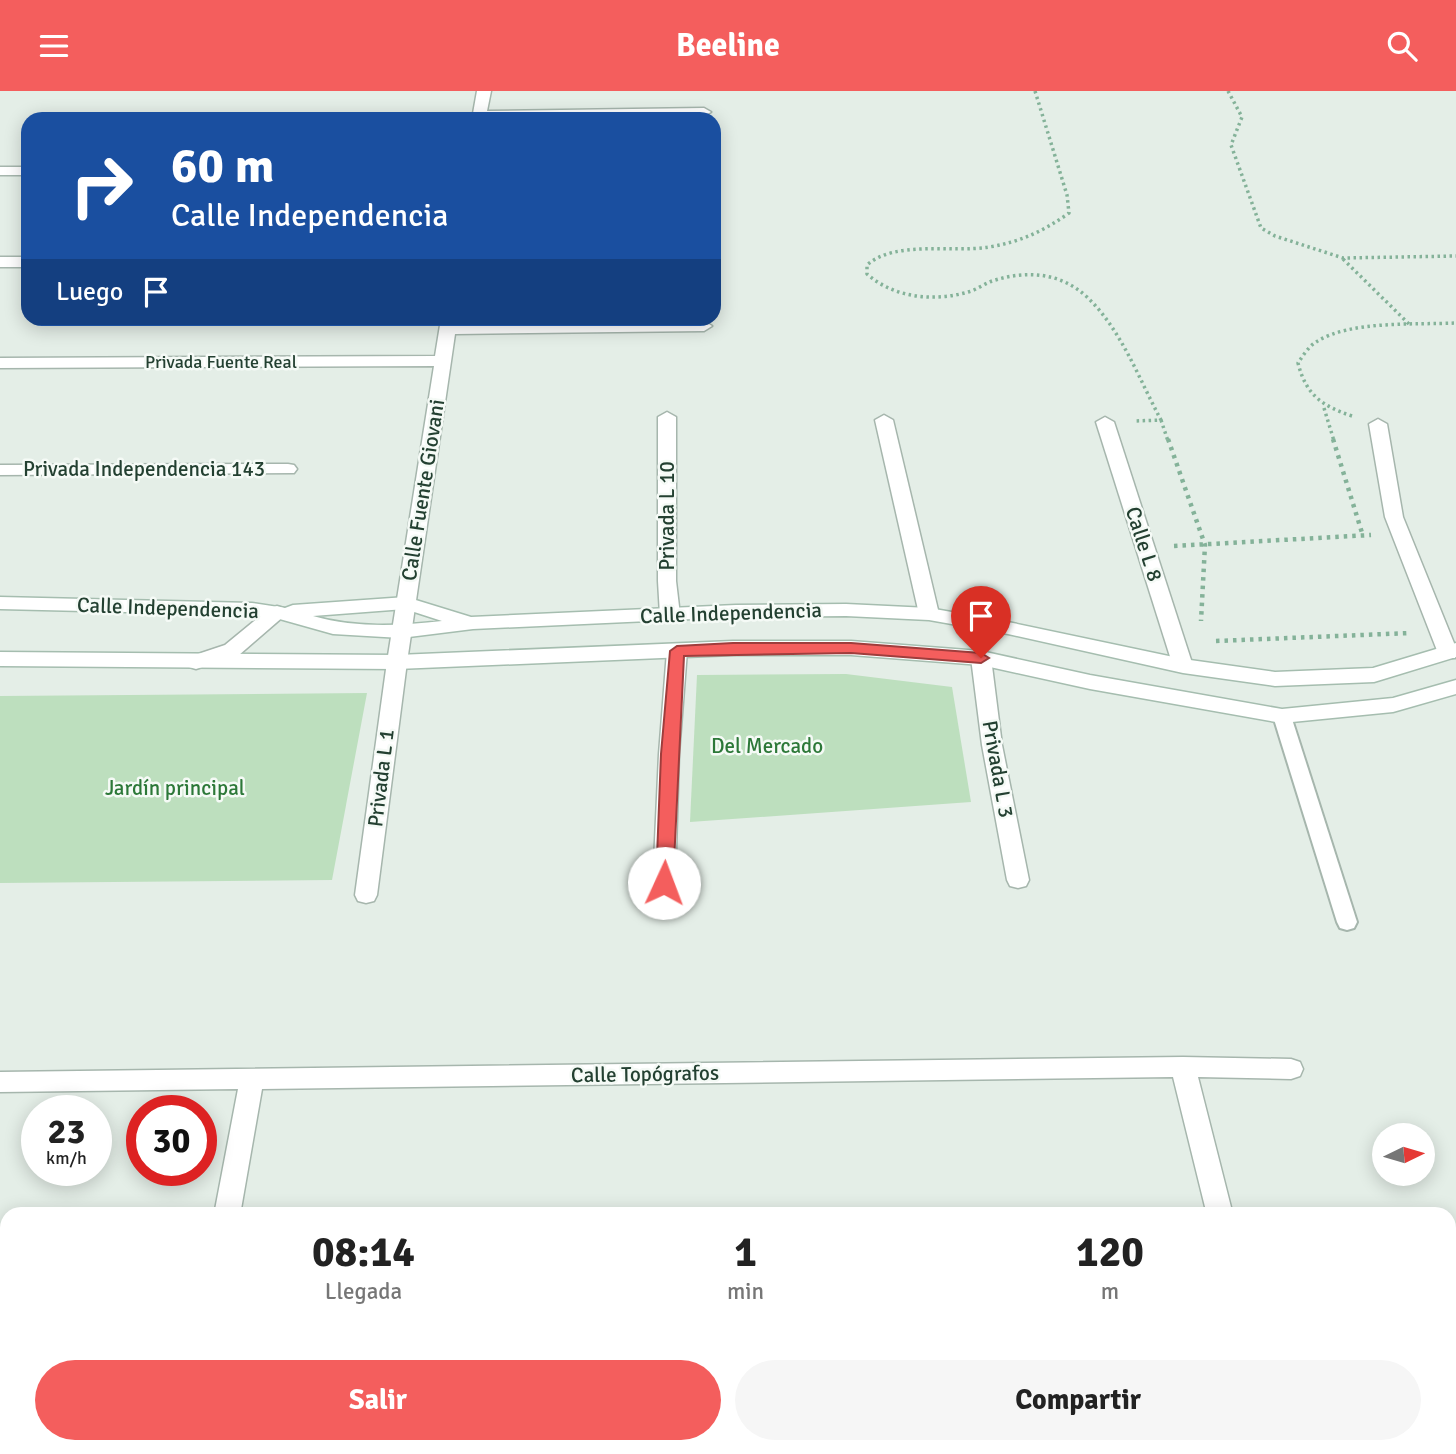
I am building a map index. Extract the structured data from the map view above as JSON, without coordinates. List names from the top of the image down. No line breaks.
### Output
{"streets":{"street":["Privada Fuente Real","Privada Independencia 143","Calle Fuente Giovani","Privada L 10","Calle L 8","Calle Independencia","Privada L 3","Privada L 1","Calle Topógrafos"]},"crossings":[["Privada Fuente Real","Calle Fuente Giovani"],["Calle Fuente Giovani","Calle Independencia"],["Calle Fuente Giovani","Privada L 1"],["Privada L 10","Calle Independencia"],["Calle L 8","Calle Independencia"],["Calle Independencia","Privada L 3"],["Calle Independencia","Privada L 1"]],"parks":["Del Mercado","Jardín principal"],"north":"right","page":{"header":"Beeline","turn":["60 m","Calle Independencia"],"then":"Luego","speed":"23 km/h","limit":"30","eta":["08:14","Llegada","1","min","120","m"],"buttons":["Salir","Compartir"]}}
